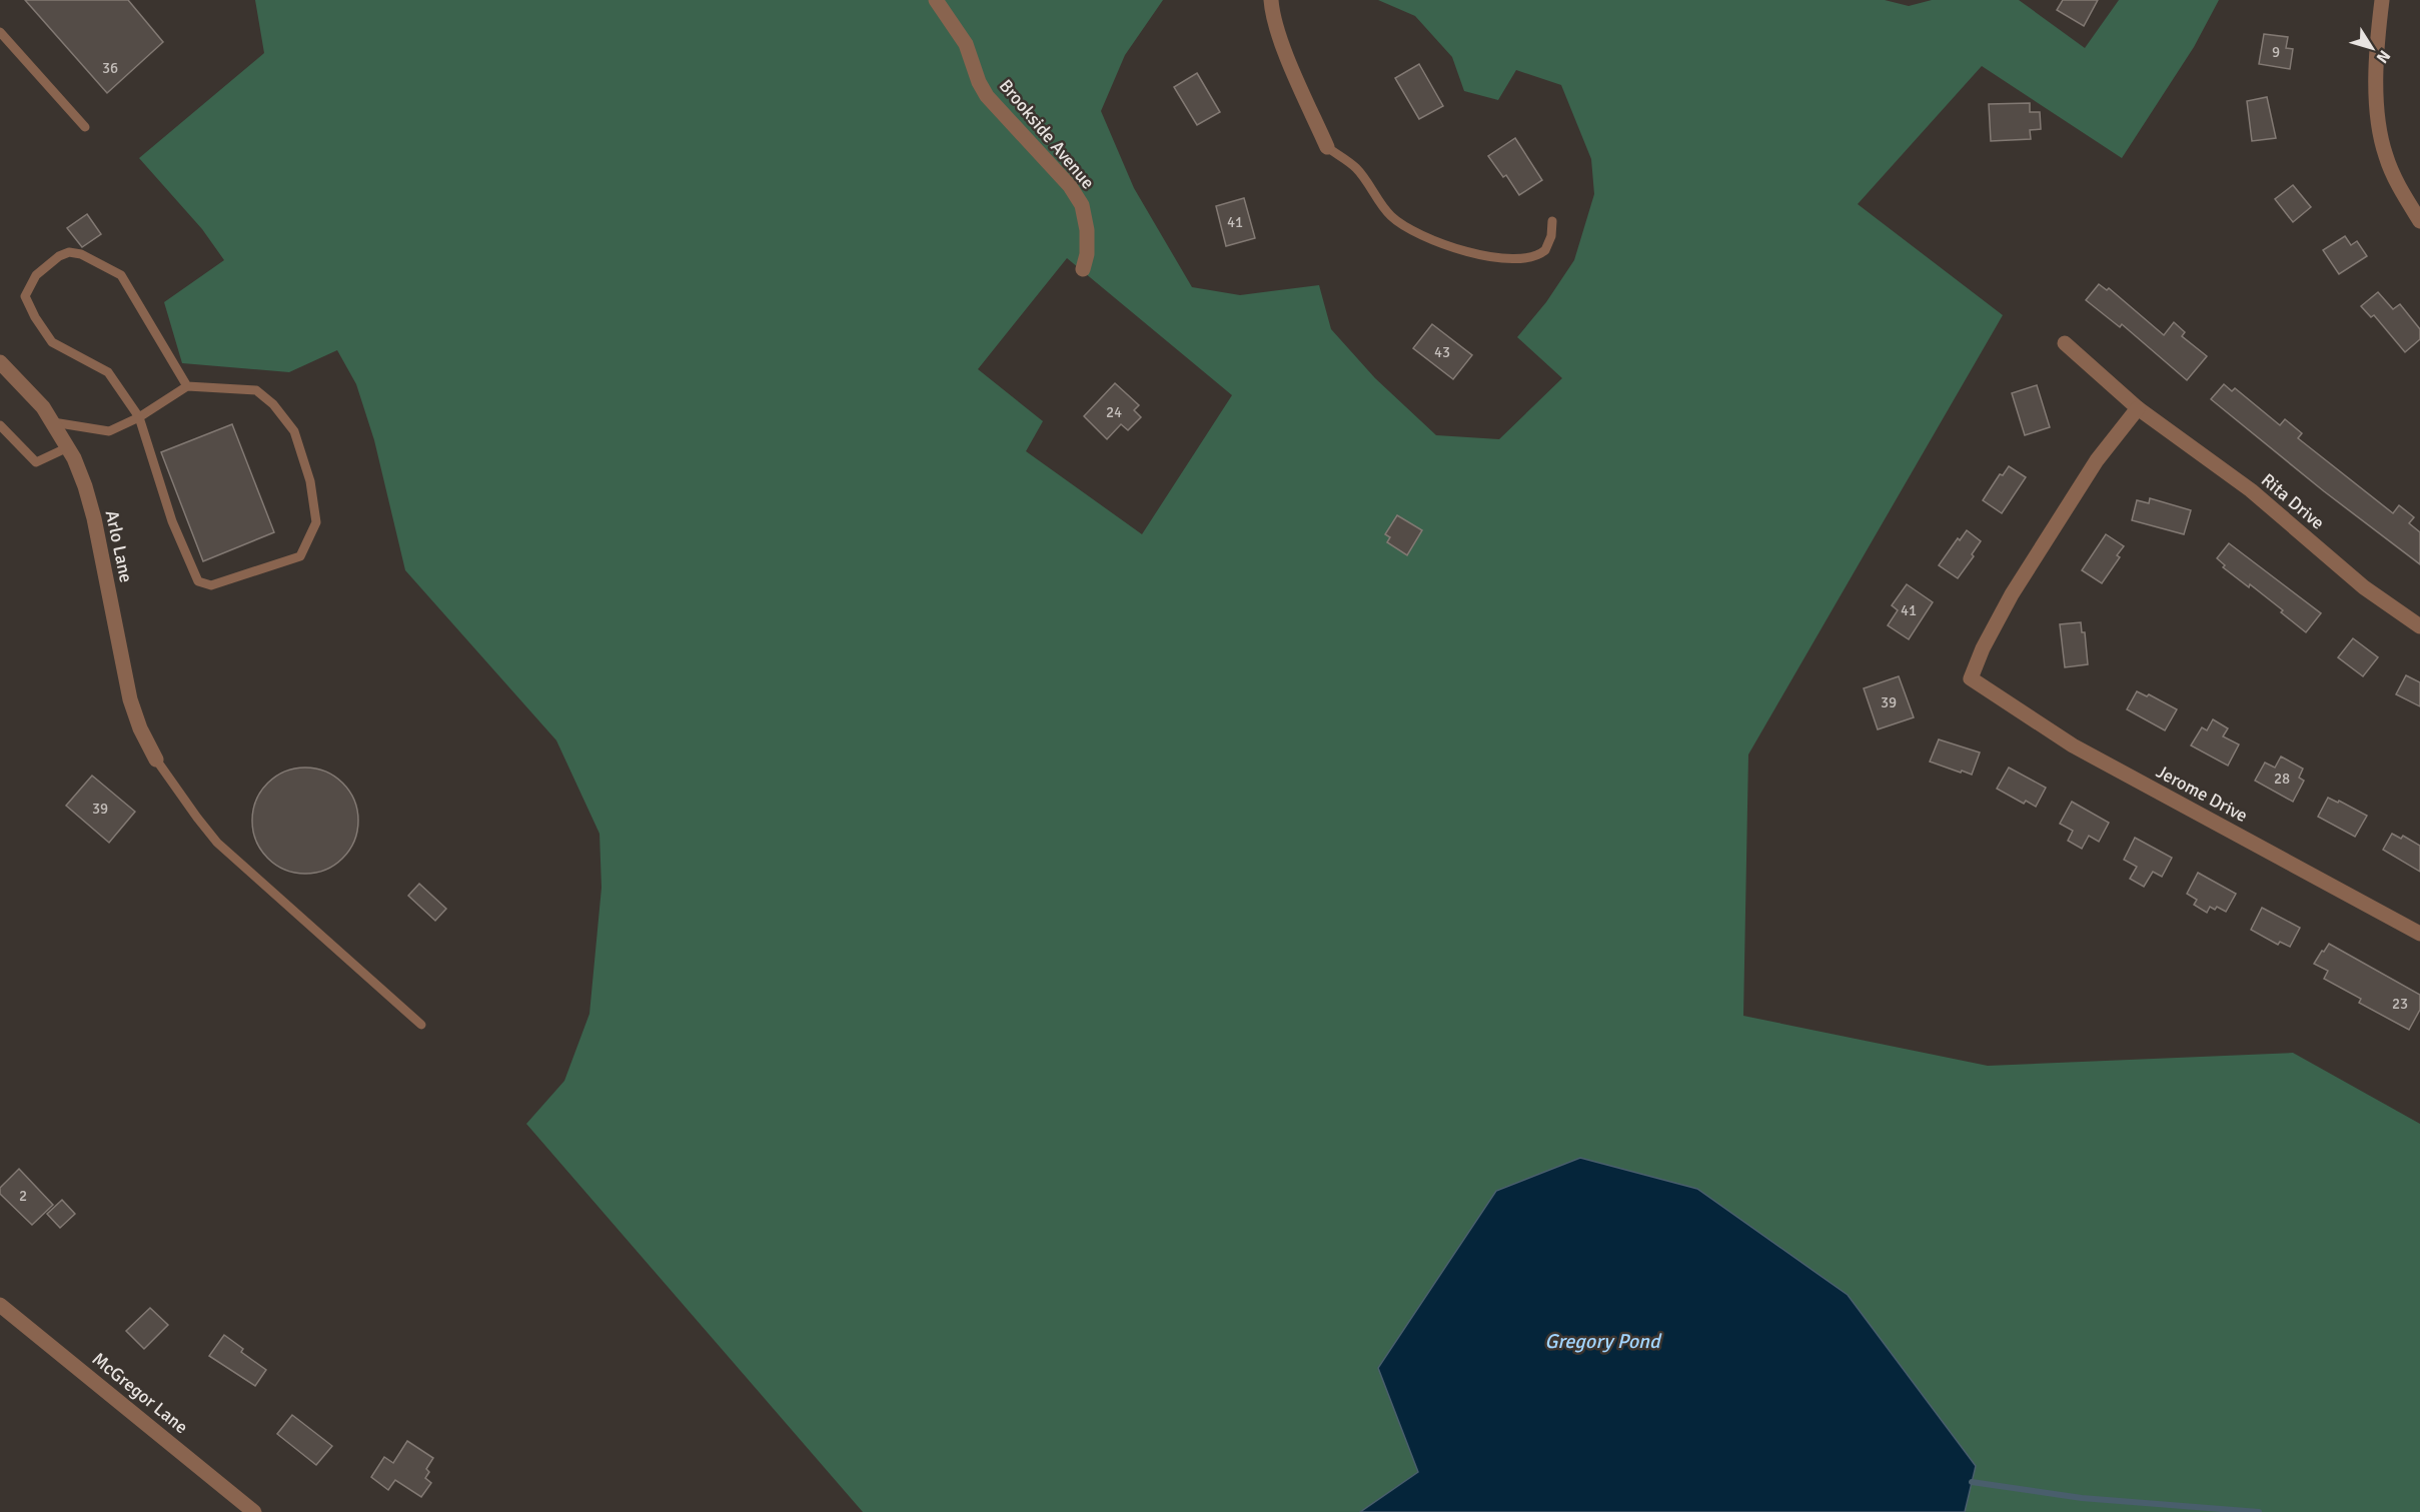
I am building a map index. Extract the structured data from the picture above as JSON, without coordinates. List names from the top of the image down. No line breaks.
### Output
{"streets":{"street":["Brookside Avenue","Rita Drive","Arlo Lane","Jerome Drive","McGregor Lane"]},"crossings":[["Rita Drive","Jerome Drive"]],"water":["Gregory Pond"],"house_numbers":["9","36","41","43","24","41","39","28","39","23","2"],"north":"bottom right"}
